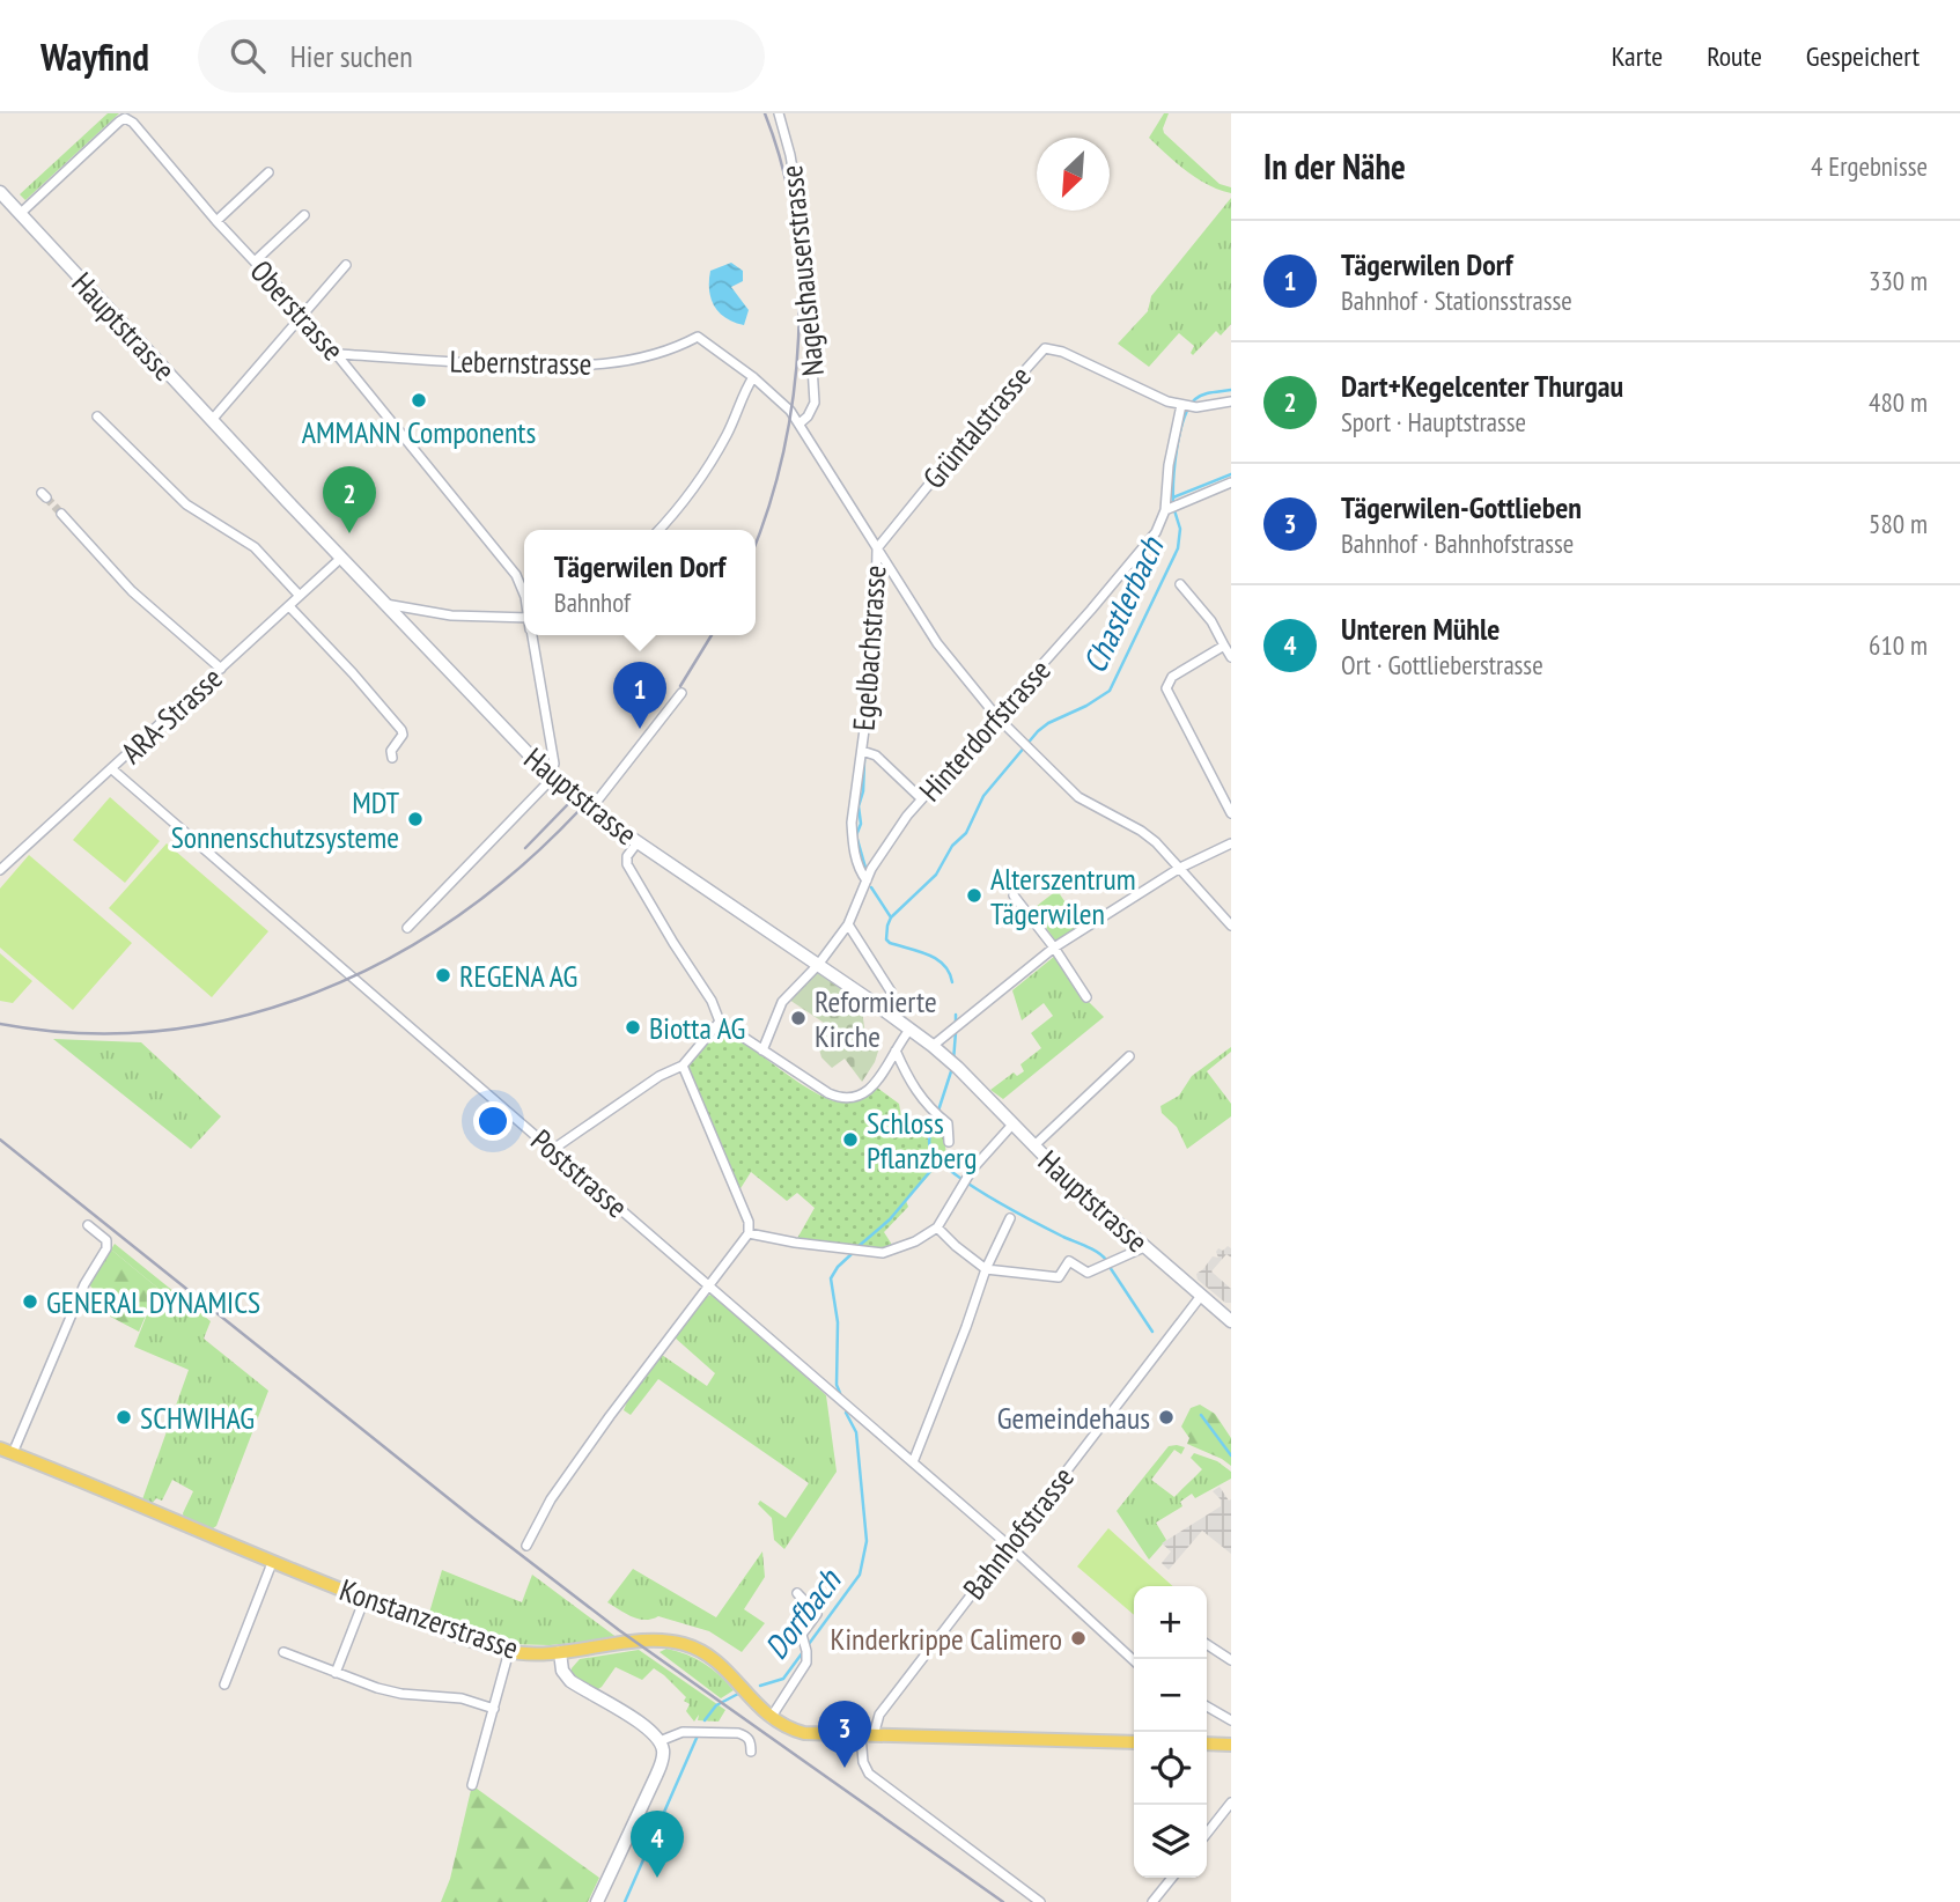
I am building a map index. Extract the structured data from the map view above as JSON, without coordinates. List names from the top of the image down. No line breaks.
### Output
{"streets":{"main road":["Konstanzerstrasse"],"street":["Nagelshauserstrasse","Oberstrasse","Hauptstrasse","Lebernstrasse","Grüntalstrasse","Egelbachstrasse","ARA-Strasse","Hinterdorfstrasse","Poststrasse","Bahnhofstrasse"]},"crossings":[["Nagelshauserstrasse","Egelbachstrasse"],["Oberstrasse","Hauptstrasse"],["Oberstrasse","Lebernstrasse"],["Hauptstrasse","ARA-Strasse"],["Hauptstrasse","Hinterdorfstrasse"],["Hauptstrasse","Bahnhofstrasse"],["Lebernstrasse","Egelbachstrasse"],["Grüntalstrasse","Egelbachstrasse"],["Grüntalstrasse","Hinterdorfstrasse"],["Egelbachstrasse","Hinterdorfstrasse"],["ARA-Strasse","Poststrasse"],["Poststrasse","Bahnhofstrasse"],["Bahnhofstrasse","Konstanzerstrasse"]],"water":["Chastlerbach","Dorfbach"],"places":["AMMANN Components","MDT Sonnenschutzsysteme","Alterszentrum Tägerwilen","REGENA AG","Reformierte Kirche","Biotta AG","Schloss Pflanzberg","GENERAL DYNAMICS","SCHWIHAG","Gemeindehaus","Kinderkrippe Calimero"],"north":"bottom left","page":{"header":"Wayfind","search":"Hier suchen","nav":["Karte","Route","Gespeichert"],"heading":["In der Nähe","4 Ergebnisse"],"list":[{"mark":"1","name":"Tägerwilen Dorf","note":"Bahnhof · Stationsstrasse","value":"330 m"},{"mark":"2","name":"Dart+Kegelcenter Thurgau","note":"Sport · Hauptstrasse","value":"480 m"},{"mark":"3","name":"Tägerwilen-Gottlieben","note":"Bahnhof · Bahnhofstrasse","value":"580 m"},{"mark":"4","name":"Unteren Mühle","note":"Ort · Gottlieberstrasse","value":"610 m"}],"pins":["2","1","3","4"],"popup":["Tägerwilen Dorf","Bahnhof"],"map_buttons":["+","−"]}}
